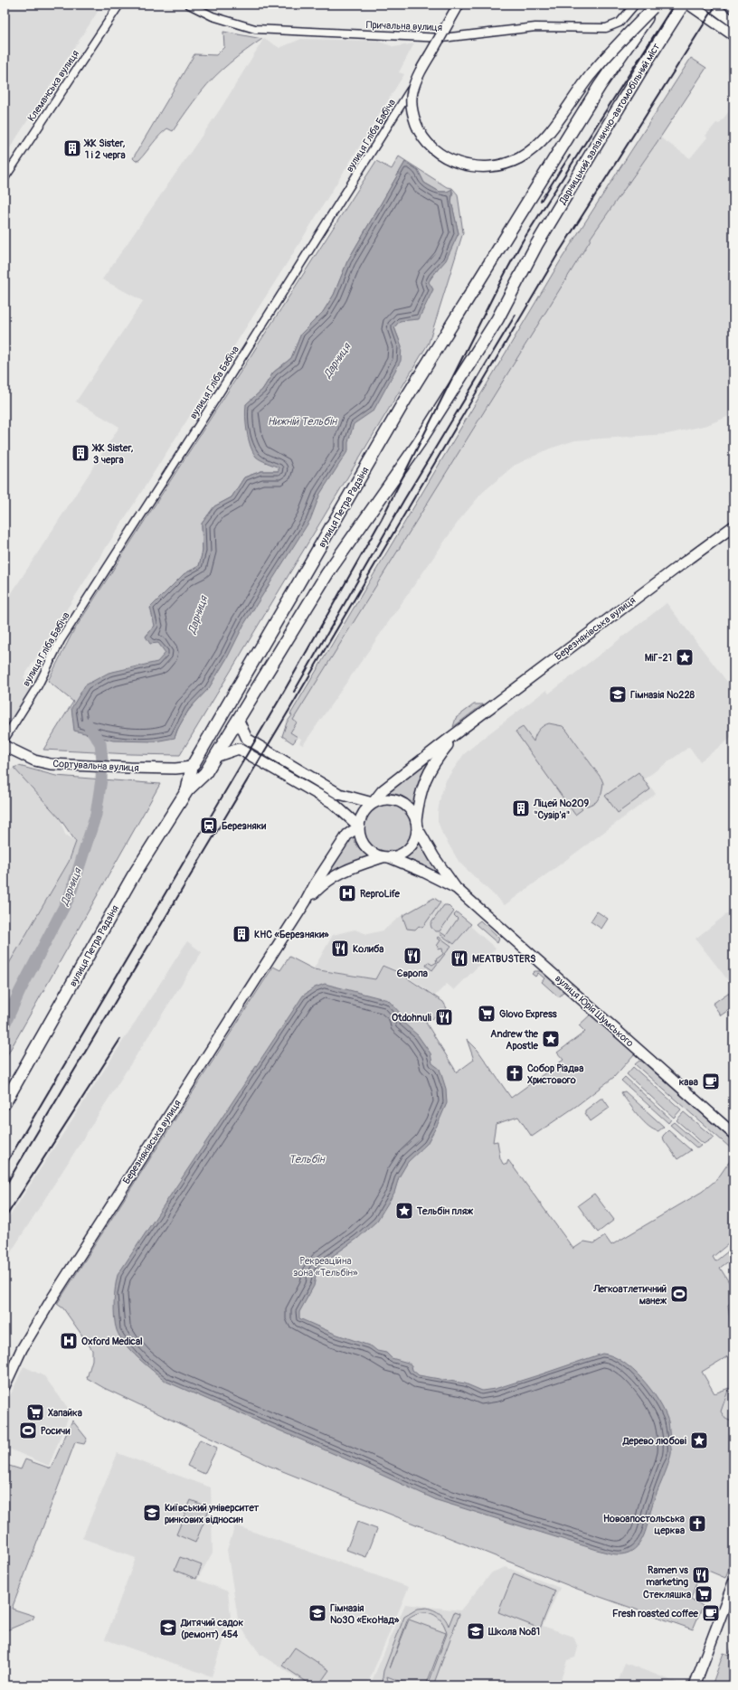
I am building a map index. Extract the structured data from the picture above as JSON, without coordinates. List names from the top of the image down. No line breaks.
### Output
{"streets":{"main road":["Дарницький залізнично-автомобільний міст","вулиця Петра Радзіня"],"street":["Причальна вулиця","Клеманська вулиця","вулиця Гліба Бабіча","Березняківська вулиця","Сортувальна вулиця","вулиця Юрія Шумського"]},"crossings":[["Причальна вулиця","вулиця Гліба Бабіча"],["Дарницький залізнично-автомобільний міст","вулиця Петра Радзіня"],["вулиця Петра Радзіня","Сортувальна вулиця"],["Березняківська вулиця","вулиця Юрія Шумського"]],"water":["Дарниця","Нижній Тельбін","Тельбін"],"parks":["Рекреаційна зона «Тельбін»"],"places":{"building":["ЖК Sister, 1 і 2 черга","ЖК Sister, 3 черга","Ліцей №209 \"Сузір'я\"","КНС «Березняки»"],"place":["МіГ-21","Andrew the Apostle","Тельбін пляж","Дерево любові"],"school or university":["Гімназія №228","Київський університет ринкових відносин","Гімназія №30 «ЕкоНад»","Дитячий садок (ремонт) 454","Школа №81"],"station":["Березняки"],"hospital":["ReproLife","Oxford Medical"],"restaurant":["Колиба","Європа","MEATBUSTERS","Otdohnuli","Ramen vs marketing"],"supermarket":["Glovo Express","Хапайка","Стекляшка"],"church":["Собор Різдва Христового","Новоапостольська церква"],"cafe":["кава","Fresh roasted coffee"],"sports":["Легкоатлетичний манеж","Росичи"]}}
